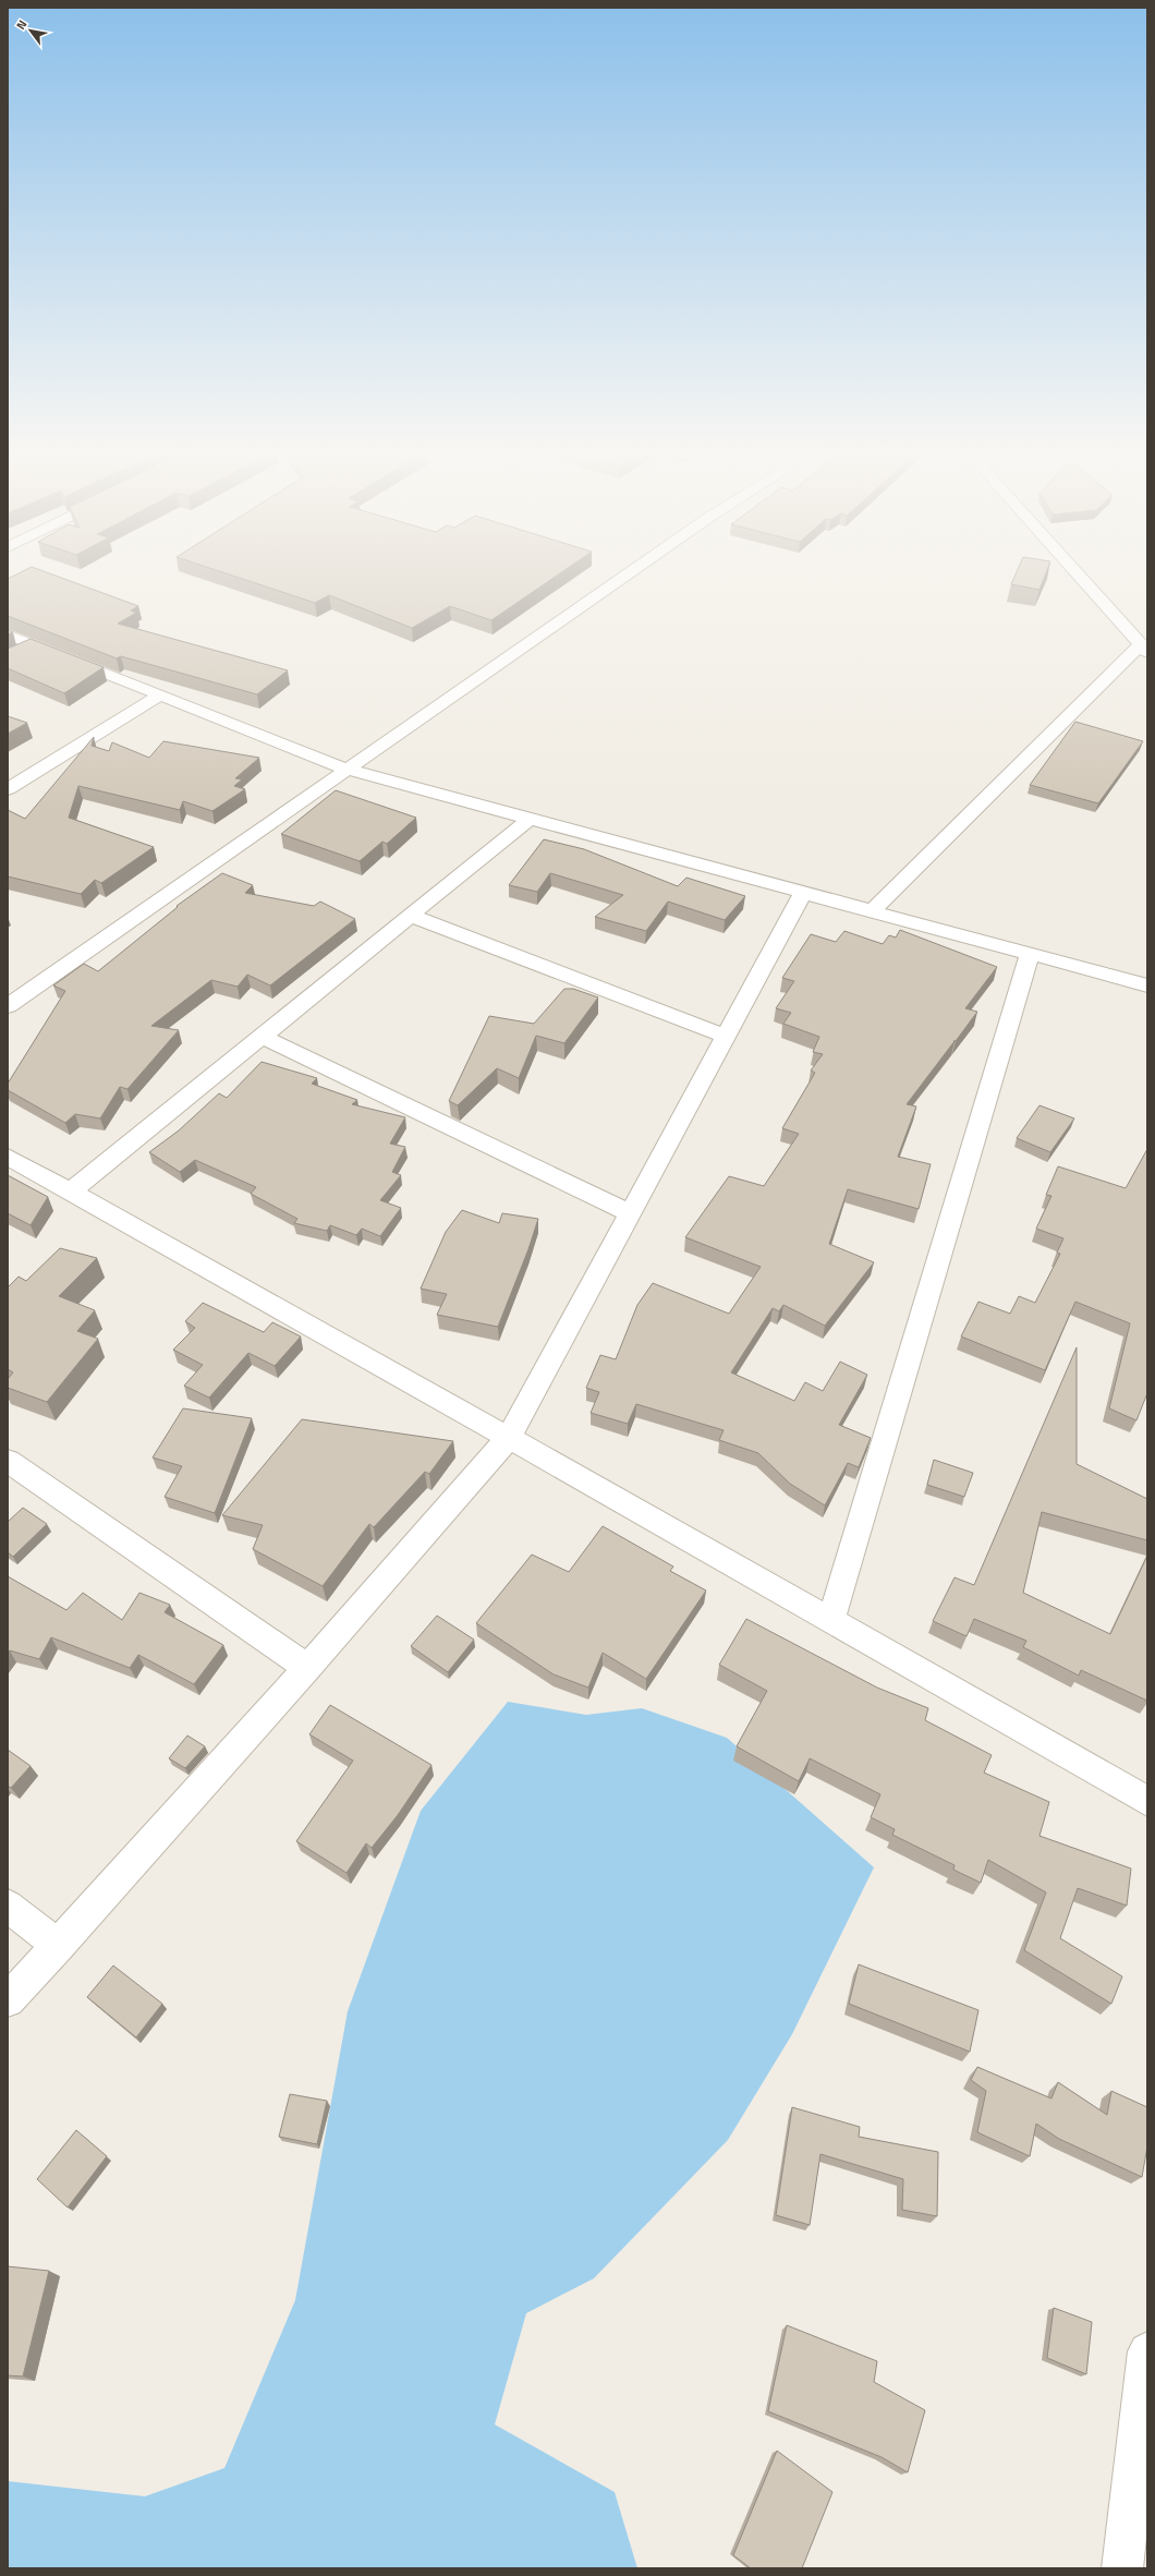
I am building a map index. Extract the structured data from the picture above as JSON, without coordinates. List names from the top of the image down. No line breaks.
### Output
{"north":"top left"}
